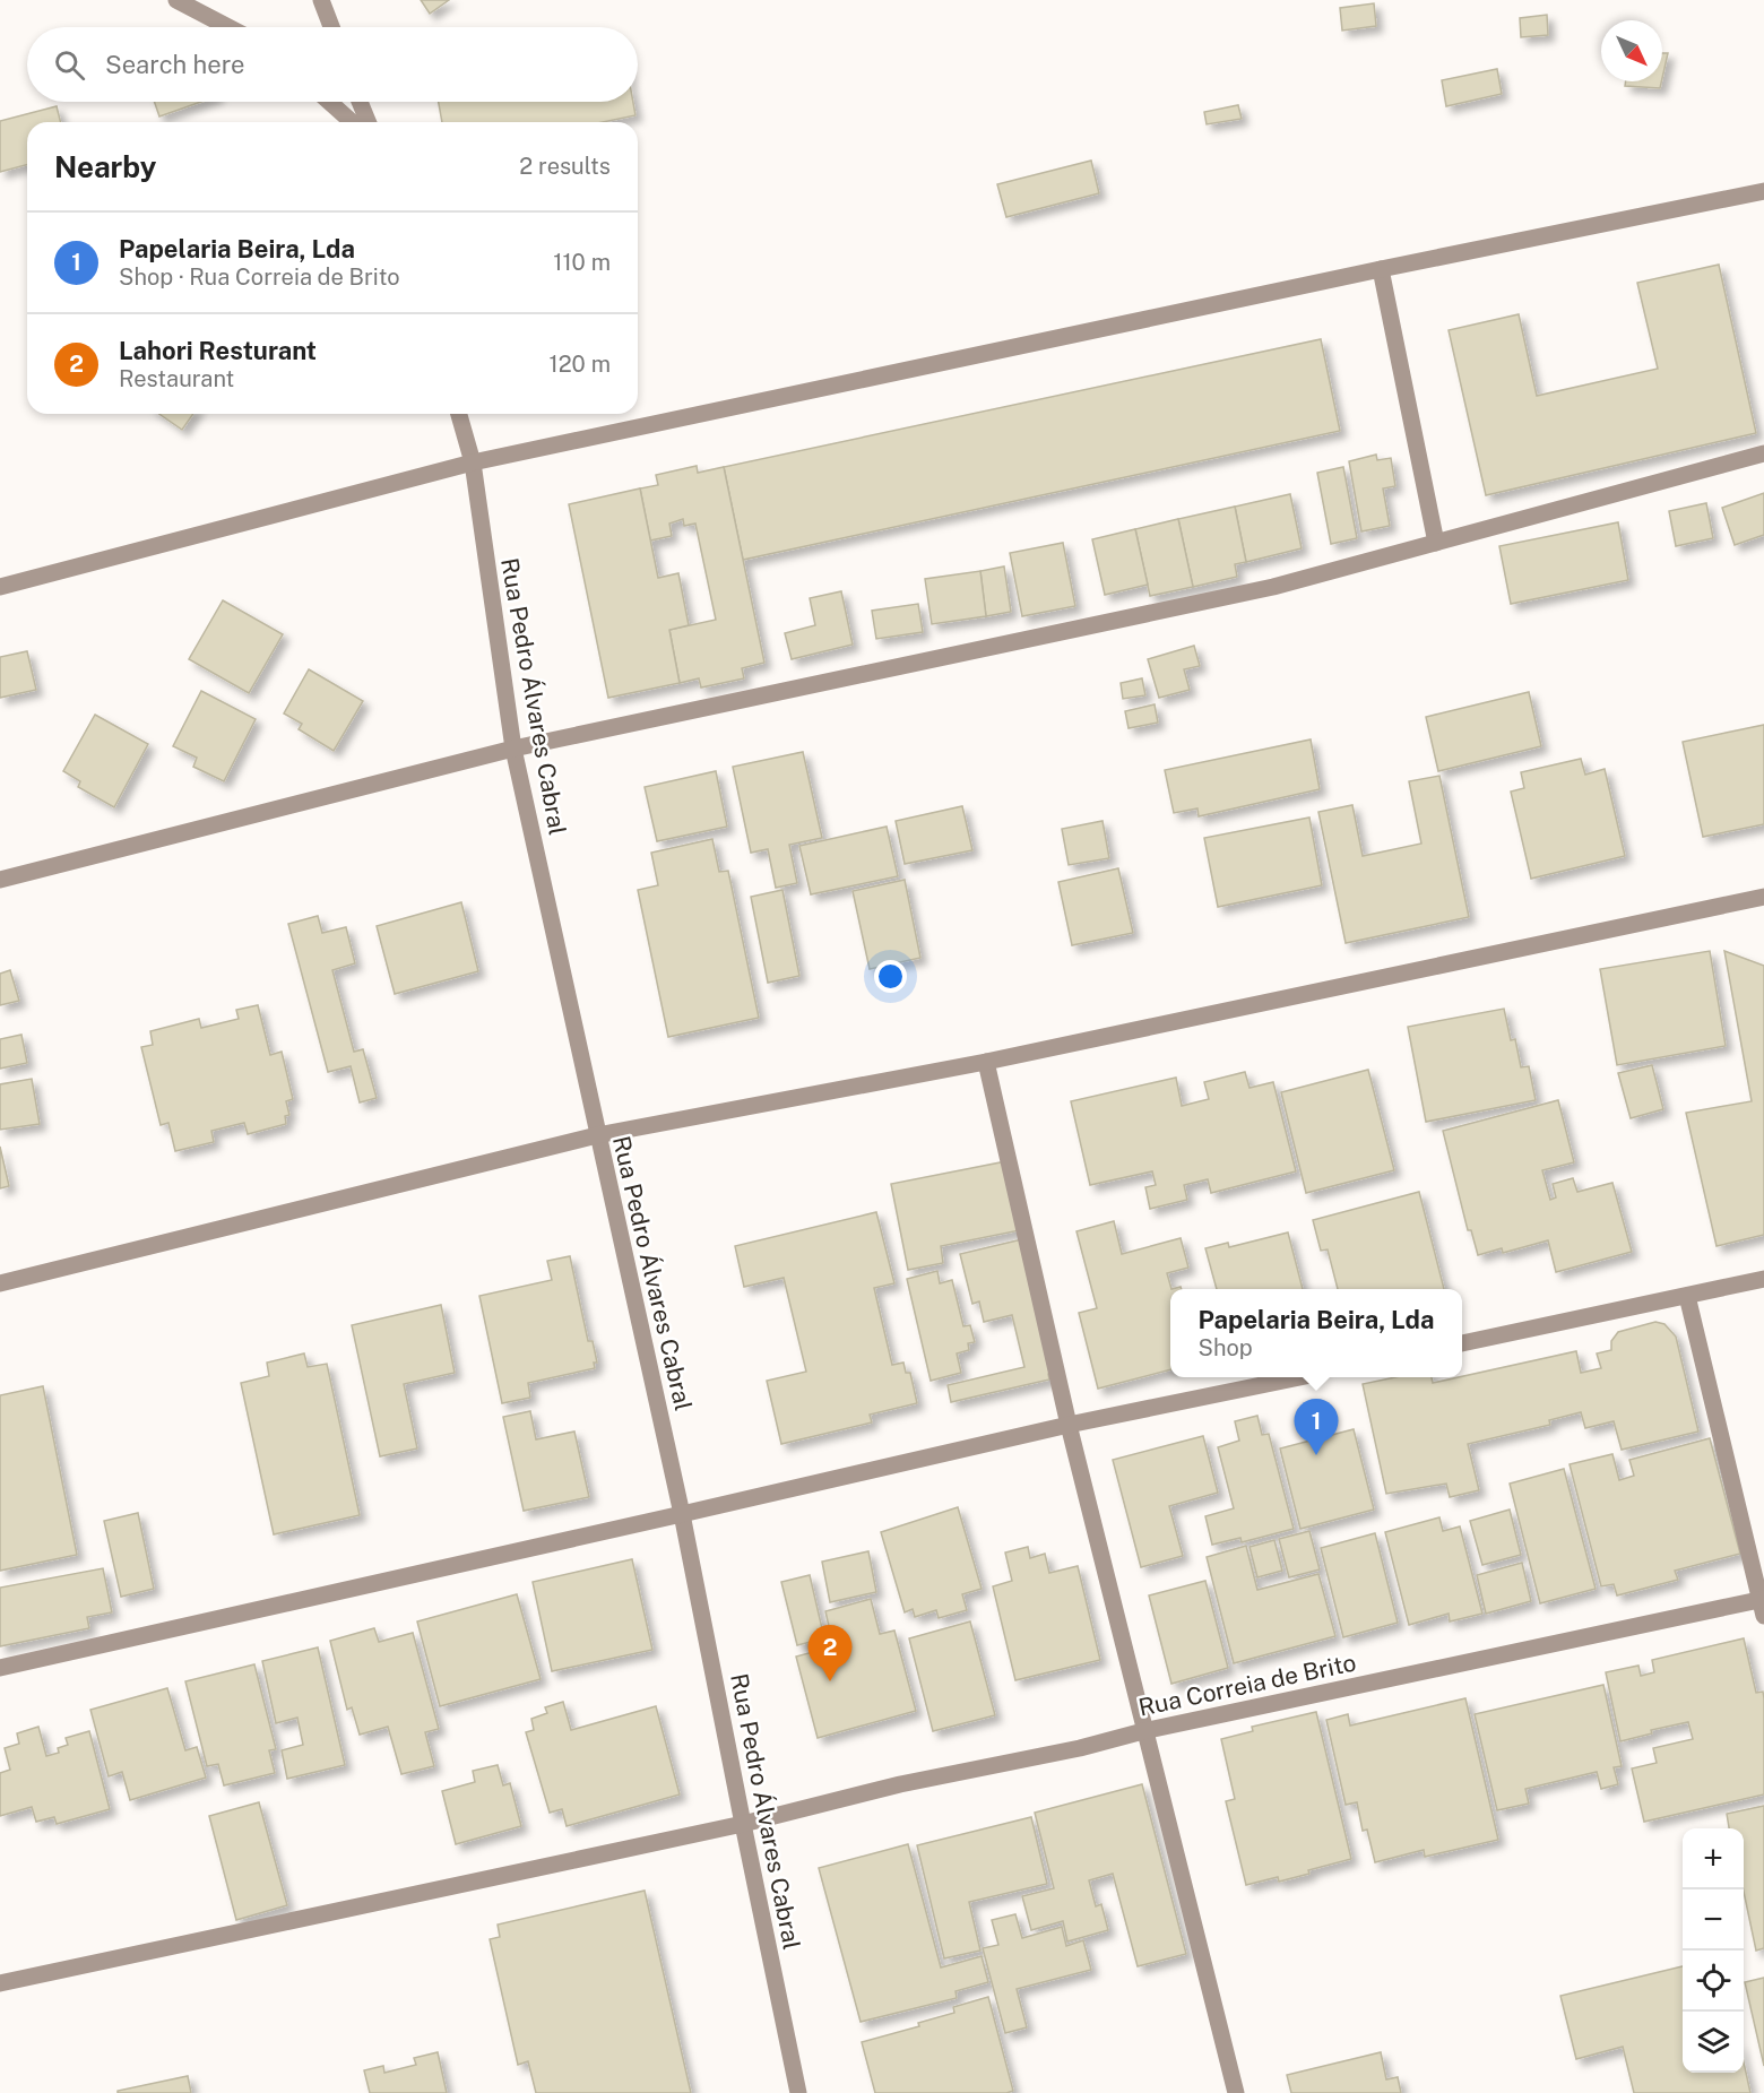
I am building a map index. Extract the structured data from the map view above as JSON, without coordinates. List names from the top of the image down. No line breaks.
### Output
{"streets":{"street":["Rua Pedro Álvares Cabral","Rua Correia de Brito"]},"crossings":[["Rua Pedro Álvares Cabral","Rua Correia de Brito"]],"north":"bottom right","page":{"search":"Search here","heading":["Nearby","2 results"],"list":[{"mark":"1","name":"Papelaria Beira, Lda","note":"Shop · Rua Correia de Brito","value":"110 m"},{"mark":"2","name":"Lahori Resturant","note":"Restaurant","value":"120 m"}],"popup":["Papelaria Beira, Lda","Shop"],"pins":["1","2"],"map_buttons":["+","−"]}}
